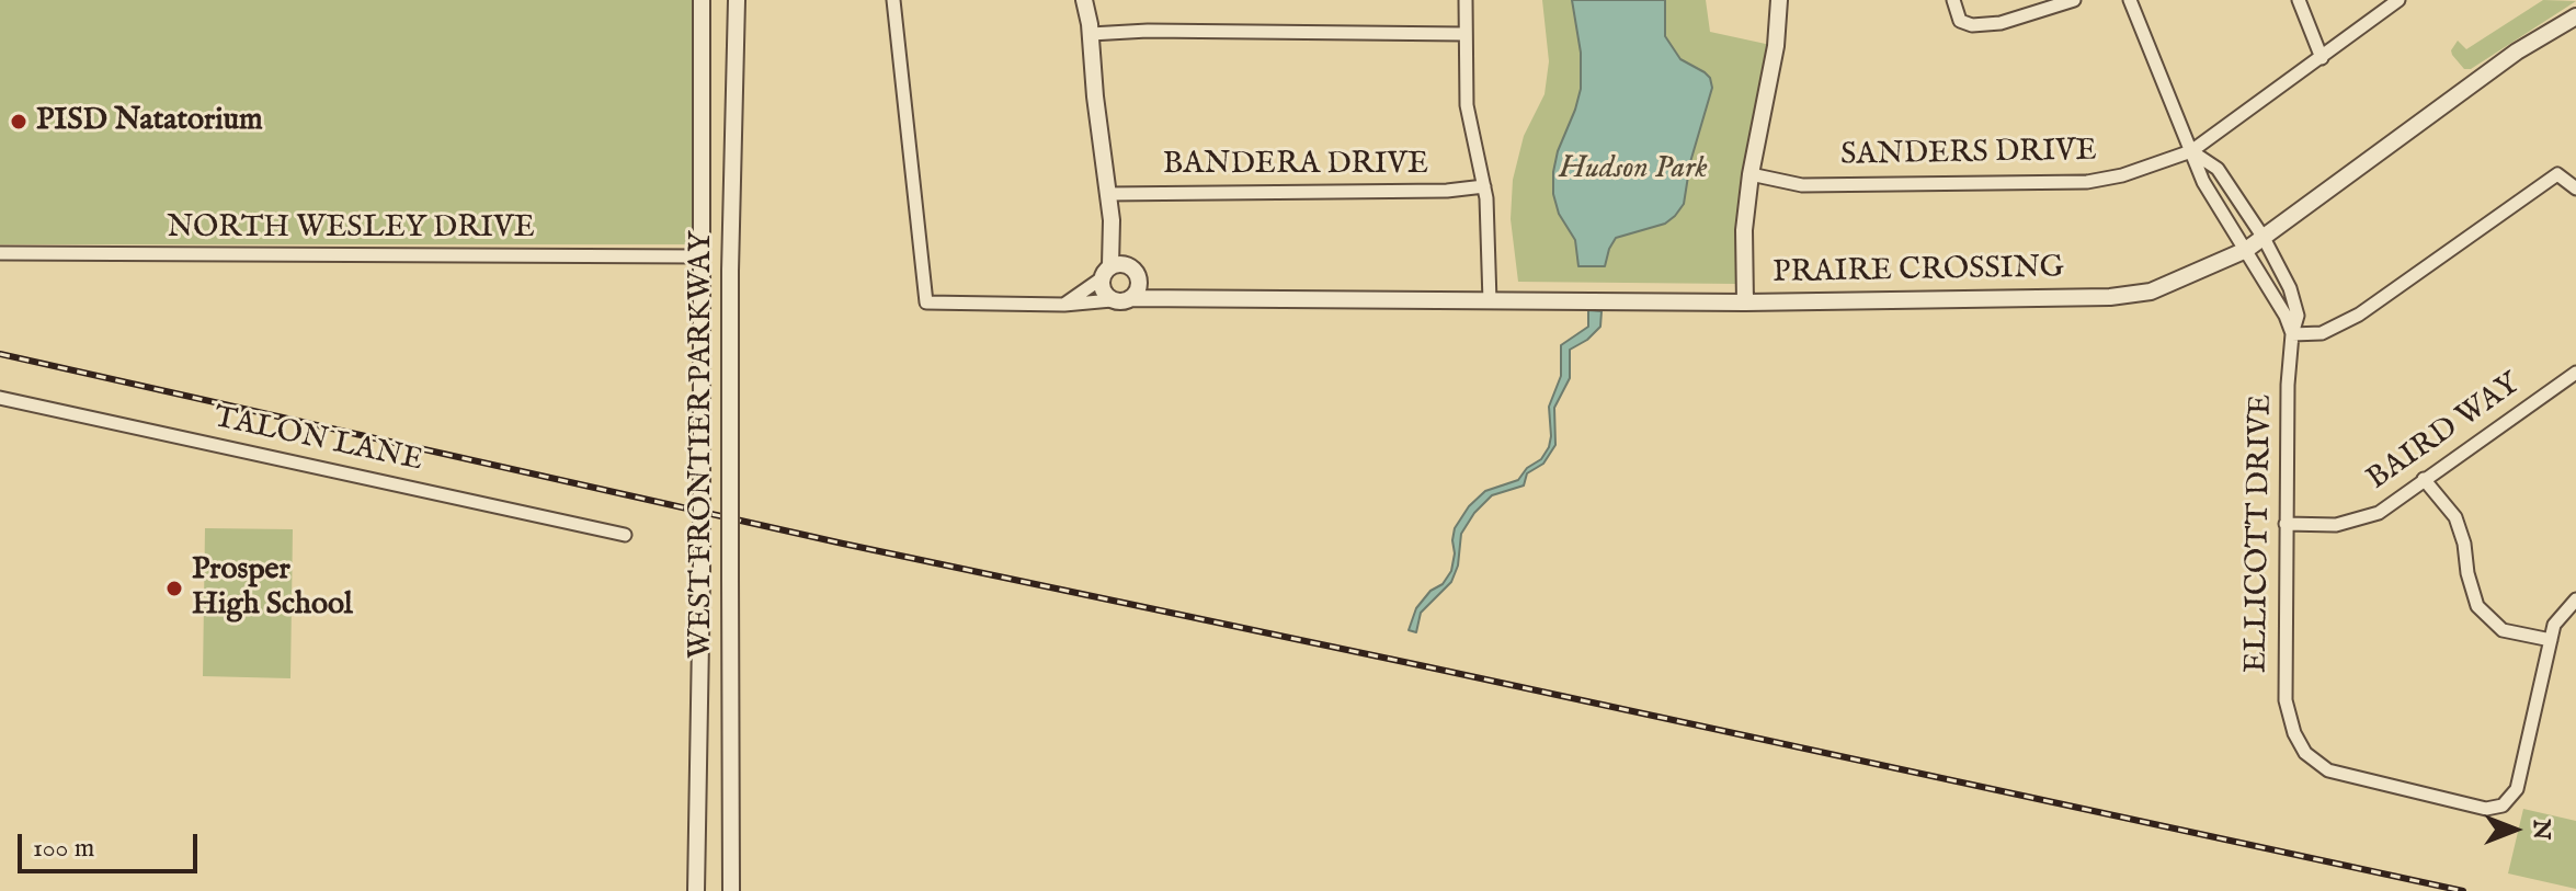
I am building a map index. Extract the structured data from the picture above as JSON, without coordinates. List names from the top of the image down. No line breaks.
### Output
{"streets":{"street":["SANDERS DRIVE","BANDERA DRIVE","NORTH WESLEY DRIVE","PRAIRE CROSSING","BAIRD WAY","TALON LANE","WEST FRONTIER PARKWAY","ELLICOTT DRIVE"]},"crossings":[["SANDERS DRIVE","ELLICOTT DRIVE"],["NORTH WESLEY DRIVE","WEST FRONTIER PARKWAY"],["PRAIRE CROSSING","ELLICOTT DRIVE"],["BAIRD WAY","ELLICOTT DRIVE"]],"parks":["Hudson Park"],"places":["PISD Natatorium","Prosper High School"],"scale_bar":"100 m","north":"right"}
